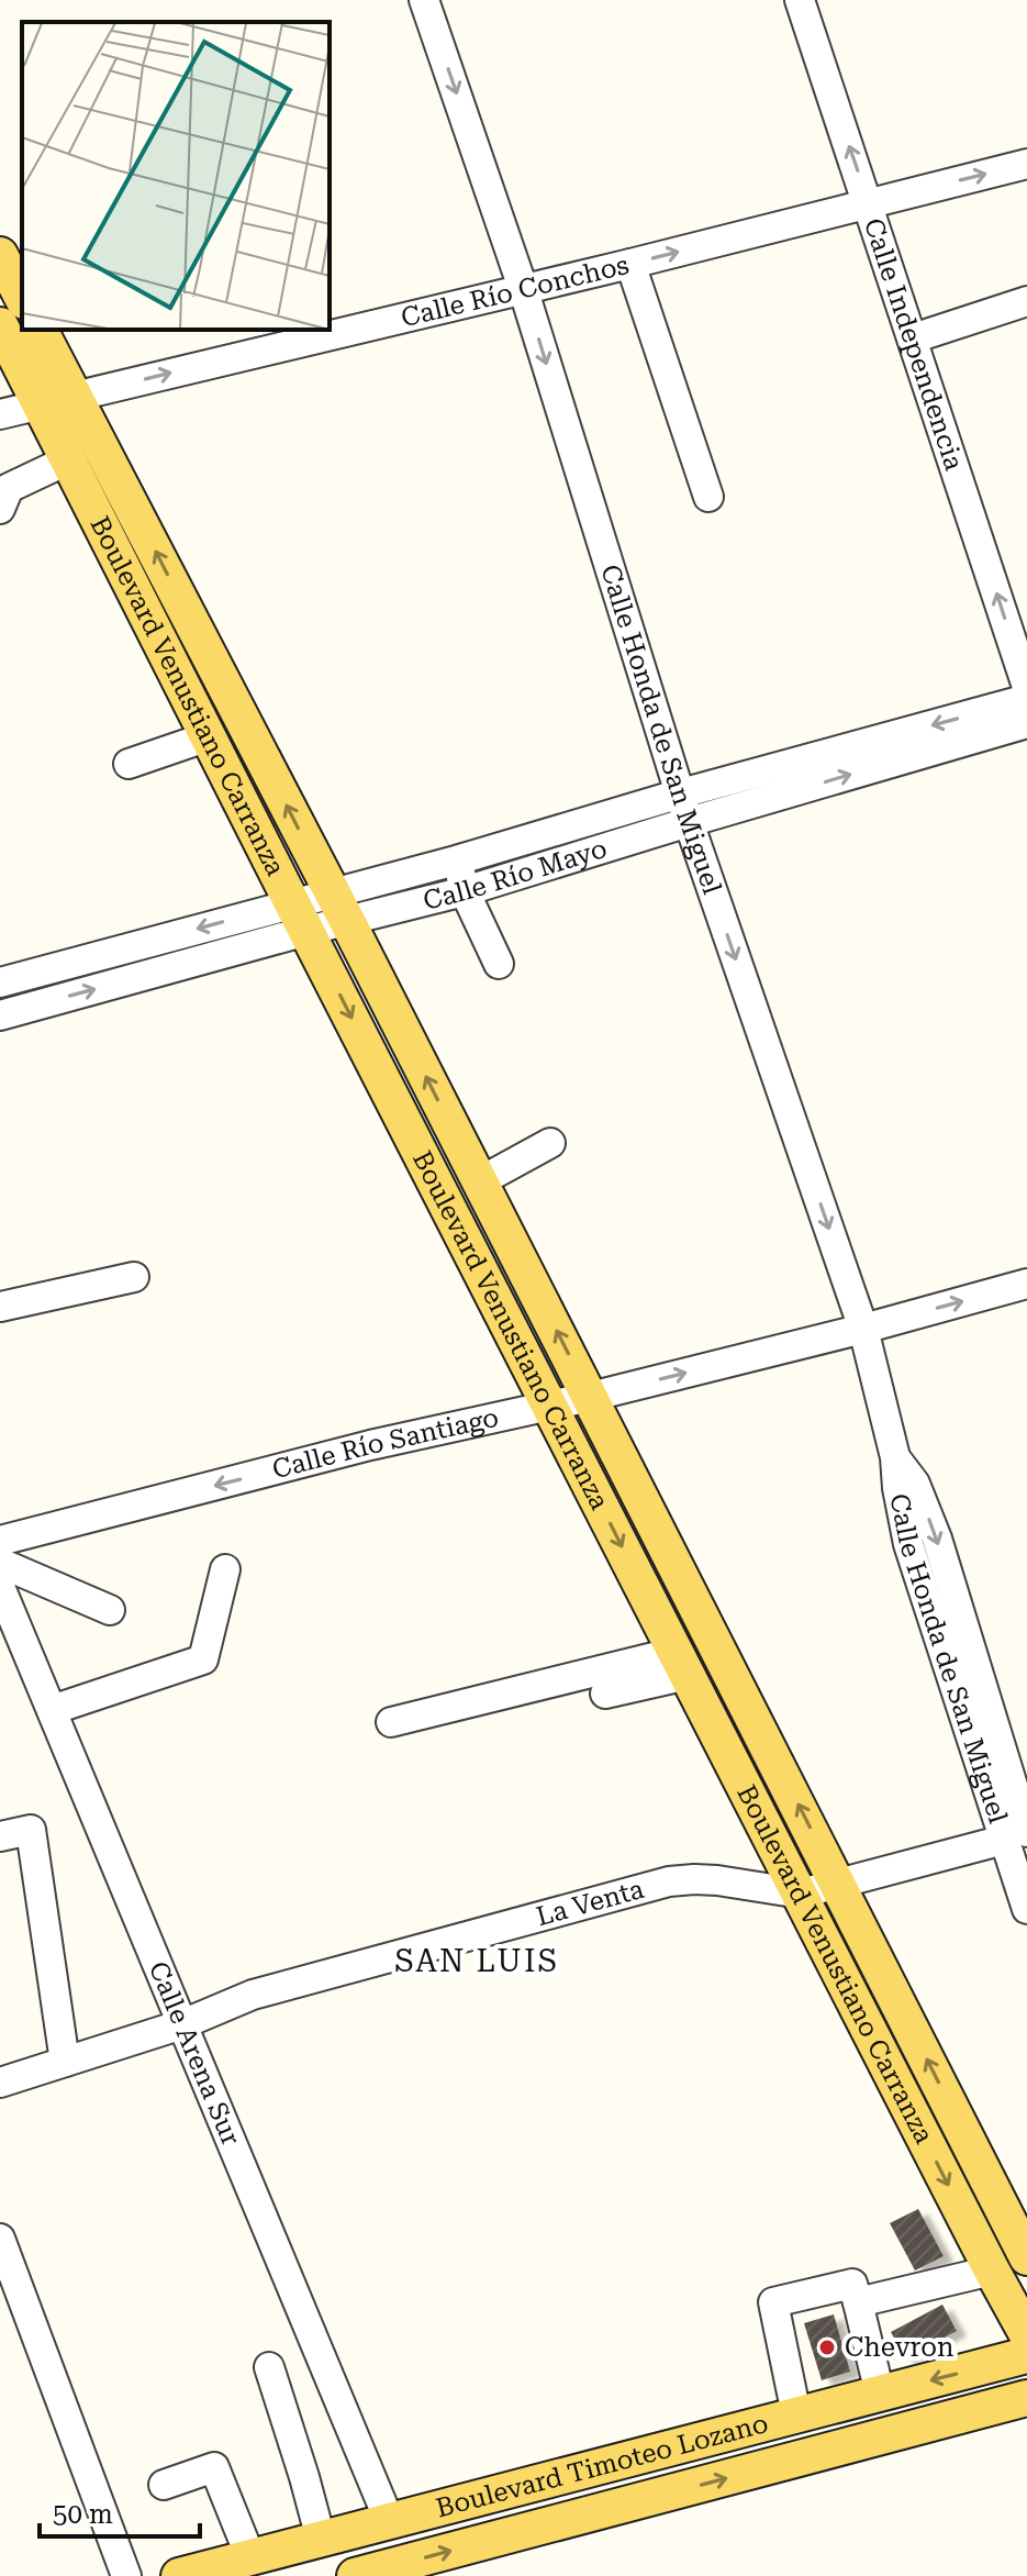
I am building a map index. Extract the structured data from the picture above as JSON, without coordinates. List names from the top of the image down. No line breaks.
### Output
{"streets":{"main road":["Boulevard Venustiano Carranza","Boulevard Timoteo Lozano"],"street":["Calle Río Conchos","Calle Independencia","Calle Honda de San Miguel","Calle Río Mayo","Calle Río Santiago","La Venta","Calle Arena Sur"]},"crossings":[["Calle Río Conchos","Calle Independencia"],["Calle Río Conchos","Boulevard Venustiano Carranza"],["Calle Río Conchos","Calle Honda de San Miguel"],["Boulevard Venustiano Carranza","Calle Río Mayo"],["Boulevard Venustiano Carranza","Calle Río Santiago"],["Boulevard Venustiano Carranza","La Venta"],["Calle Honda de San Miguel","Calle Río Mayo"],["Calle Honda de San Miguel","Calle Río Santiago"],["La Venta","Calle Arena Sur"],["Calle Arena Sur","Boulevard Timoteo Lozano"]],"one_way":["Calle Río Conchos","Calle Independencia","Calle Honda de San Miguel"],"districts":["SAN LUIS"],"places":["Chevron"],"scale_bar":"50 m"}
